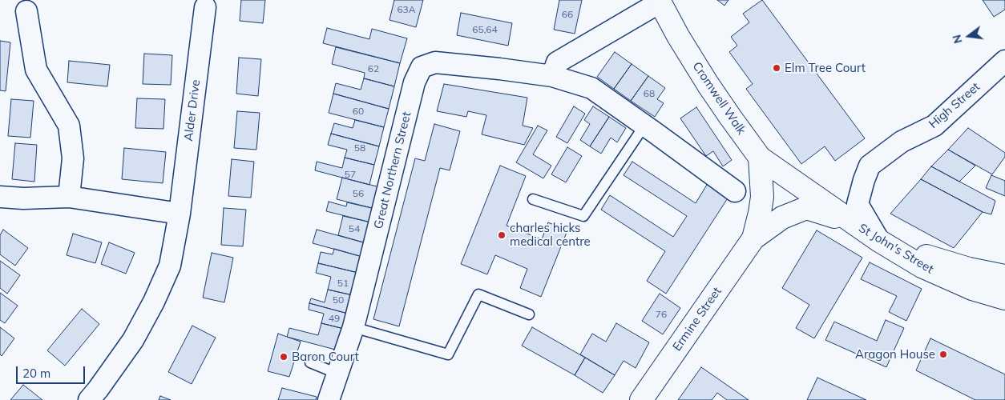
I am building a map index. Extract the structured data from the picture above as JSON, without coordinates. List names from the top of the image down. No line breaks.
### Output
{"streets":{"main road":["Cromwell Walk","St John's Street","Ermine Street"],"street":["High Street","Alder Drive","Great Northern Street"]},"crossings":[["Cromwell Walk","St John's Street"],["Cromwell Walk","Ermine Street"],["High Street","St John's Street"],["St John's Street","Ermine Street"]],"places":["Elm Tree Court","charles hicks medical centre","Aragon House","Baron Court"],"house_numbers":["63A","66","65,64","62","68","60","58","57","56","54","51","50","76","49"],"scale_bar":"20 m","north":"left"}
